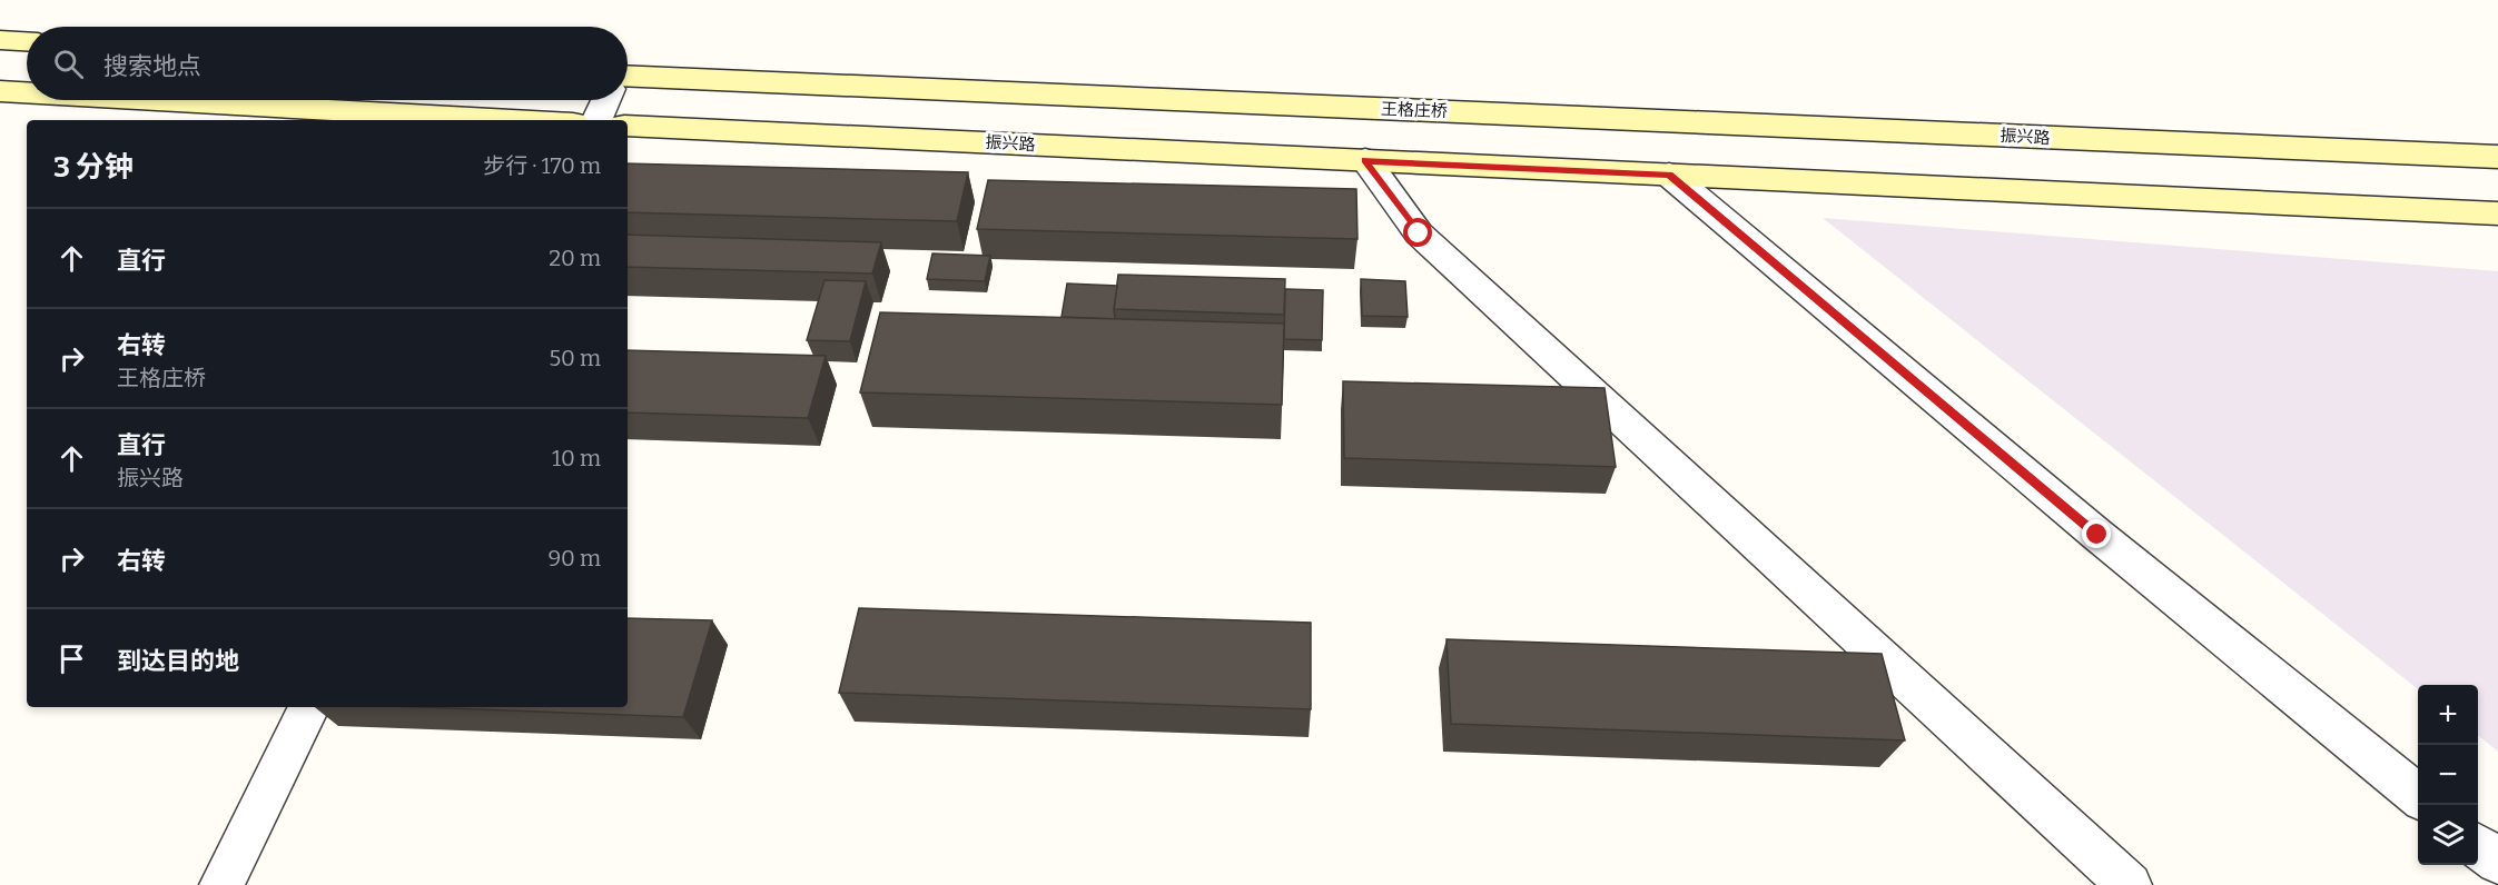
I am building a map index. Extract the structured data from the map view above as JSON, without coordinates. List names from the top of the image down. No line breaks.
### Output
{"streets":{"main road":["王格庄桥","振兴路"]},"crossings":[["王格庄桥","振兴路"]],"page":{"search":"搜索地点","heading":["3 分钟","步行 · 170 m"],"list":[["直行","20 m"],["右转","王格庄桥","50 m"],["直行","振兴路","10 m"],["右转","90 m"],"到达目的地"],"map_buttons":["+","−"]}}
